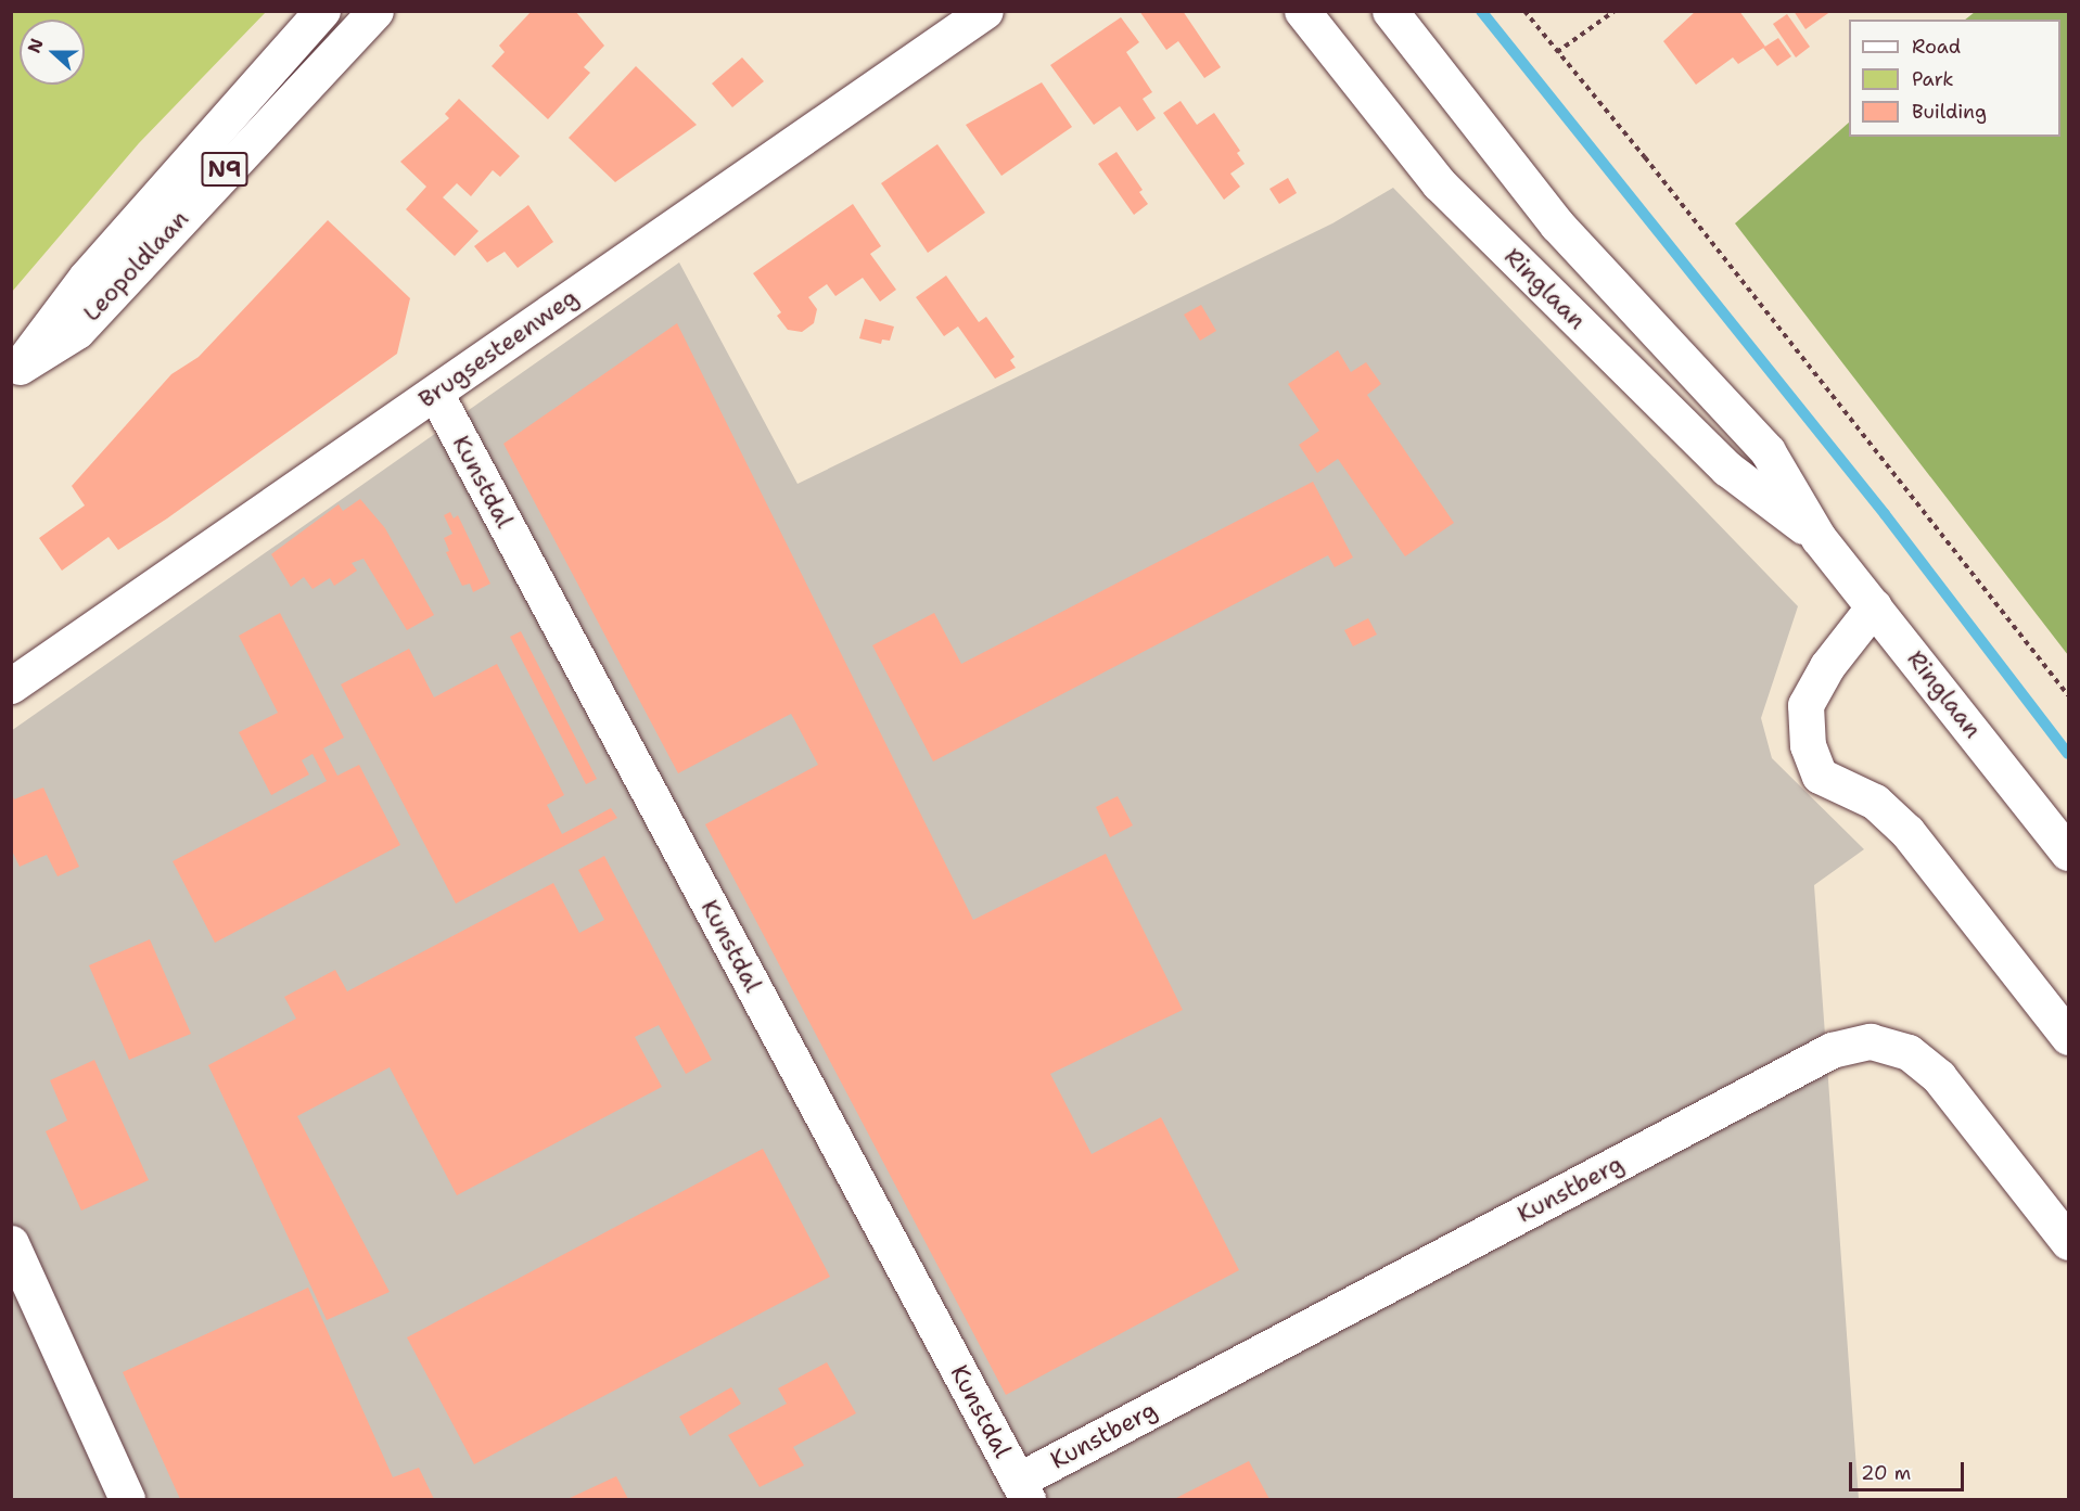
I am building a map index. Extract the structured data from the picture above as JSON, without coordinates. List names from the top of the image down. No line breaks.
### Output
{"streets":{"street":["N9","Leopoldlaan","Ringlaan","Brugsesteenweg","Kunstdal","Kunstberg"]},"crossings":[["Brugsesteenweg","Kunstdal"],["Kunstdal","Kunstberg"]],"legend":["Road","Park","Building"],"scale_bar":"20 m","north":"left"}
